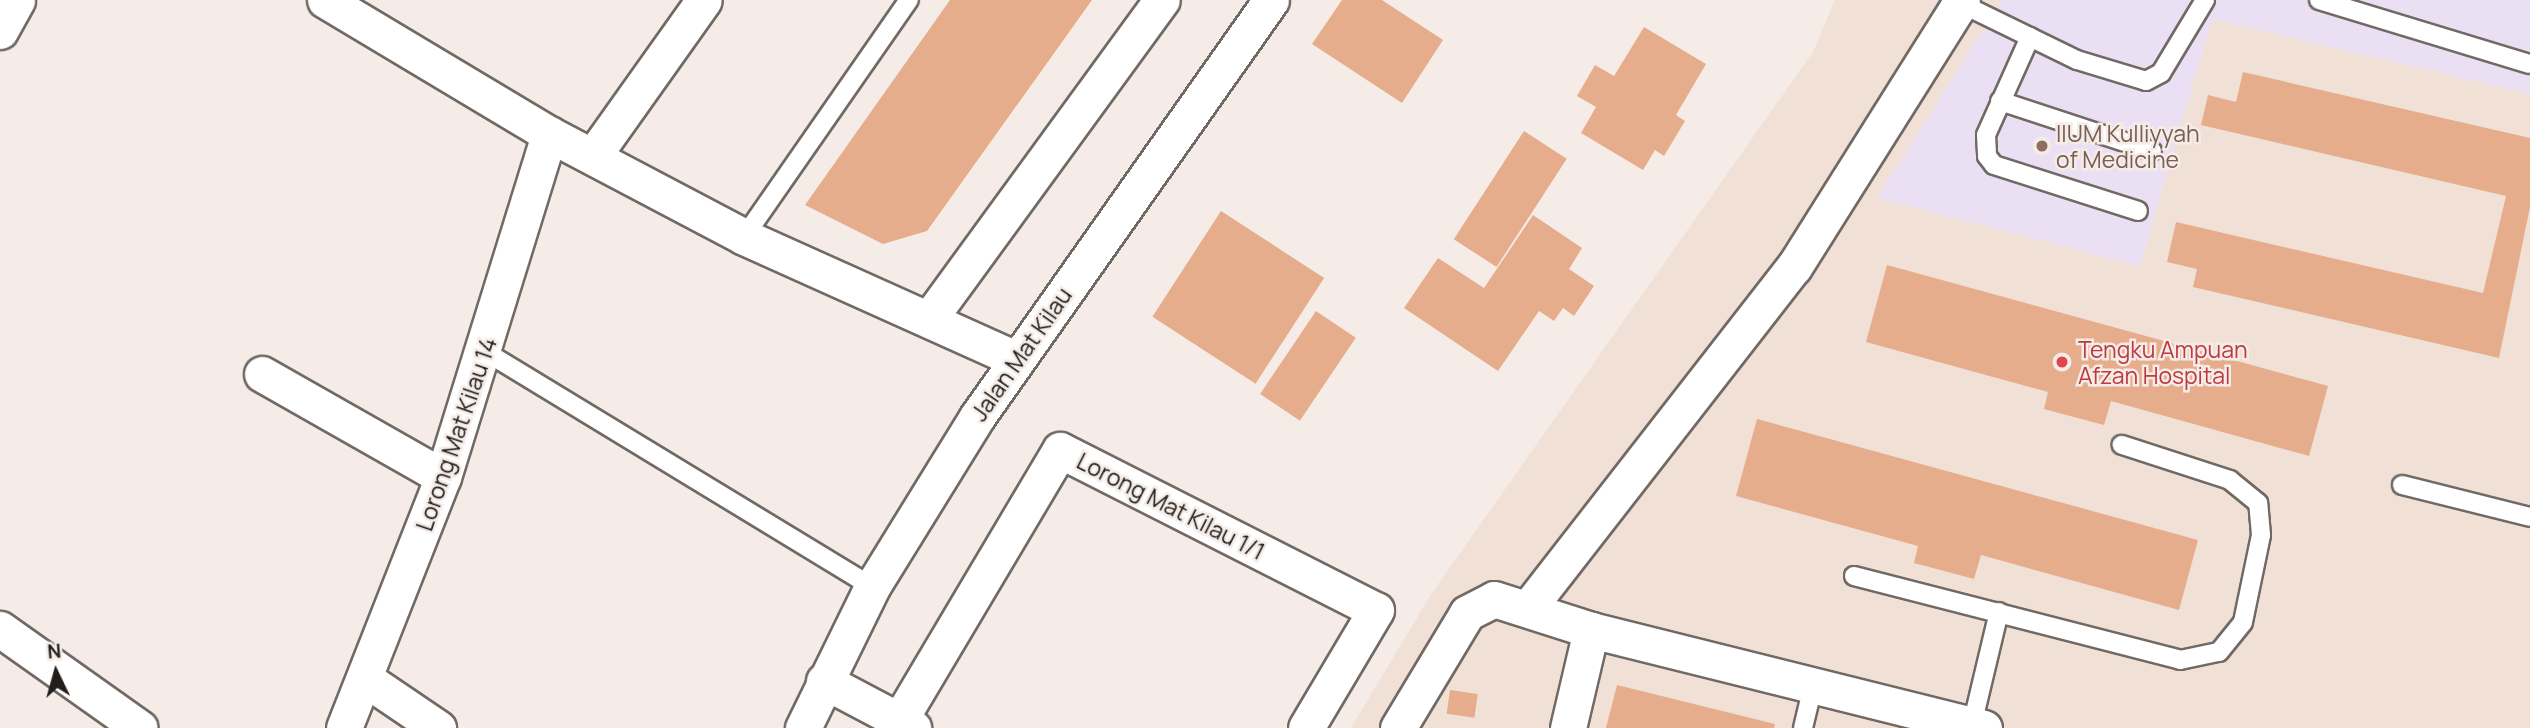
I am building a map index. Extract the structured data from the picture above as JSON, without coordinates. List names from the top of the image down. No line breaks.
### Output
{"streets":{"street":["Jalan Mat Kilau","Lorong Mat Kilau 14","Lorong Mat Kilau 1/1"]},"places":["IIUM Kulliyyah of Medicine","Tengku Ampuan Afzan Hospital"],"north":"top"}
